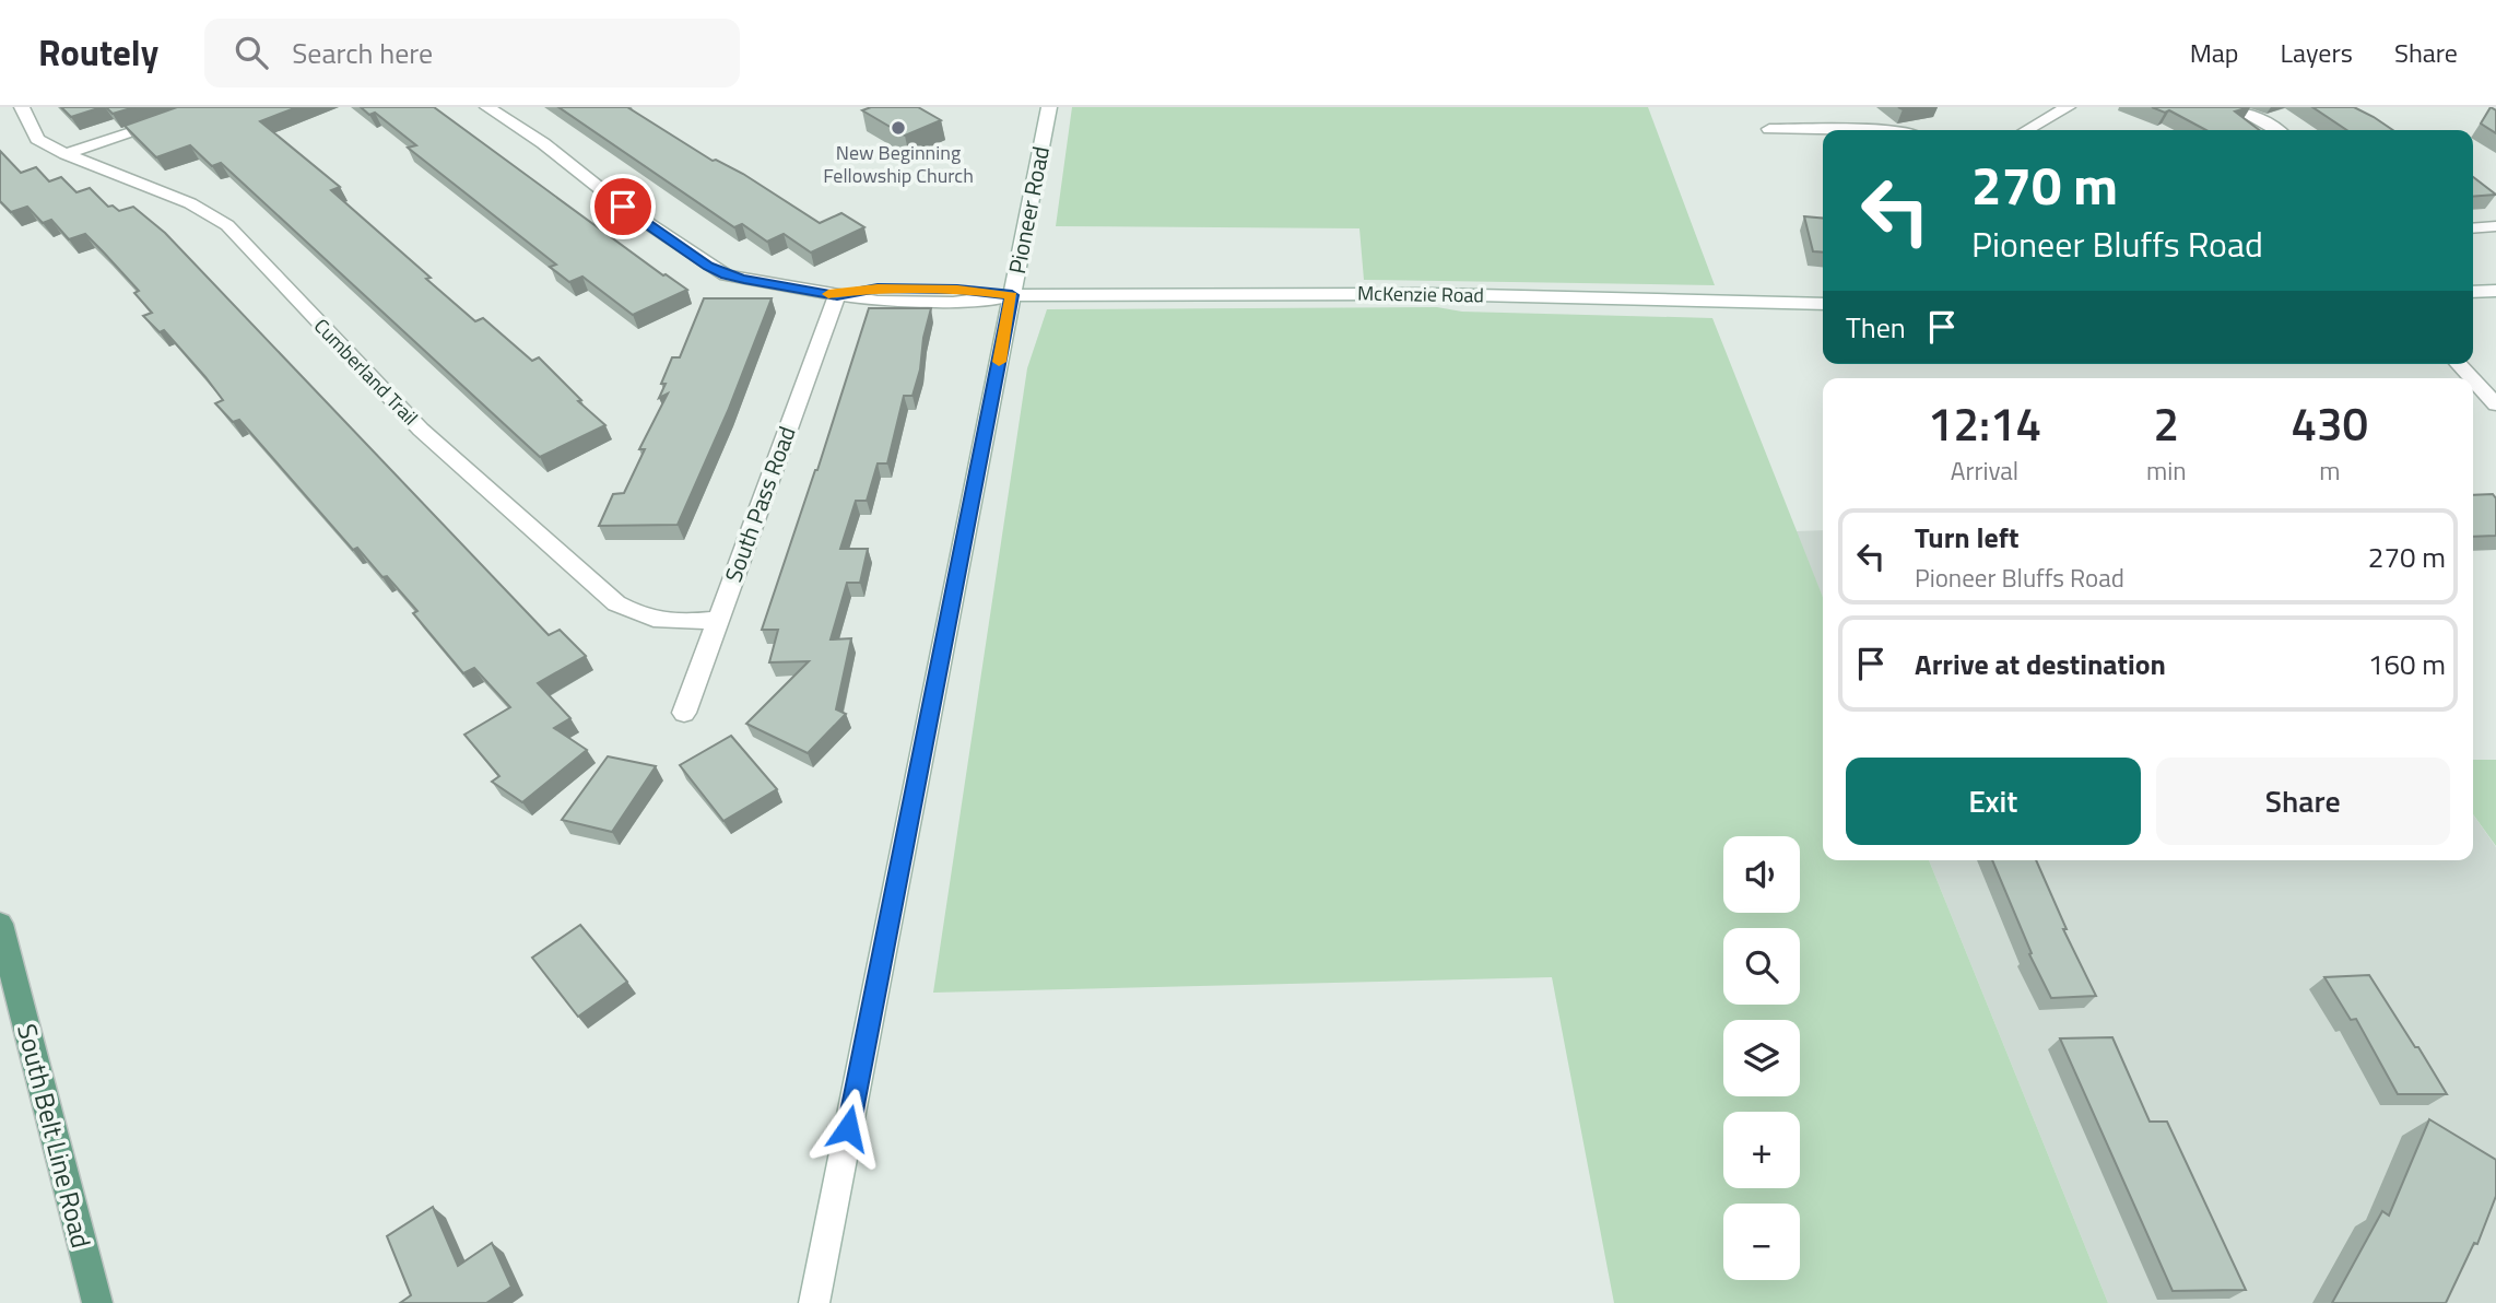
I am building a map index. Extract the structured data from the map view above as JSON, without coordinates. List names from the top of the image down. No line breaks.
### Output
{"streets":{"main road":["South Belt Line Road"],"street":["Pioneer Road","McKenzie Road","Cumberland Trail","South Pass Road"]},"crossings":[["Pioneer Road","McKenzie Road"],["McKenzie Road","South Pass Road"],["Cumberland Trail","South Pass Road"]],"places":["New Beginning Fellowship Church"],"page":{"header":"Routely","search":"Search here","nav":["Map","Layers","Share"],"turn":["270 m","Pioneer Bluffs Road"],"then":"Then","eta":["12:14","Arrival","2","min","430","m"],"list":[{"name":"Turn left","note":"Pioneer Bluffs Road","value":"270 m"},{"name":"Arrive at destination","value":"160 m"}],"buttons":["Exit","Share"],"map_buttons":["+","−"]}}
